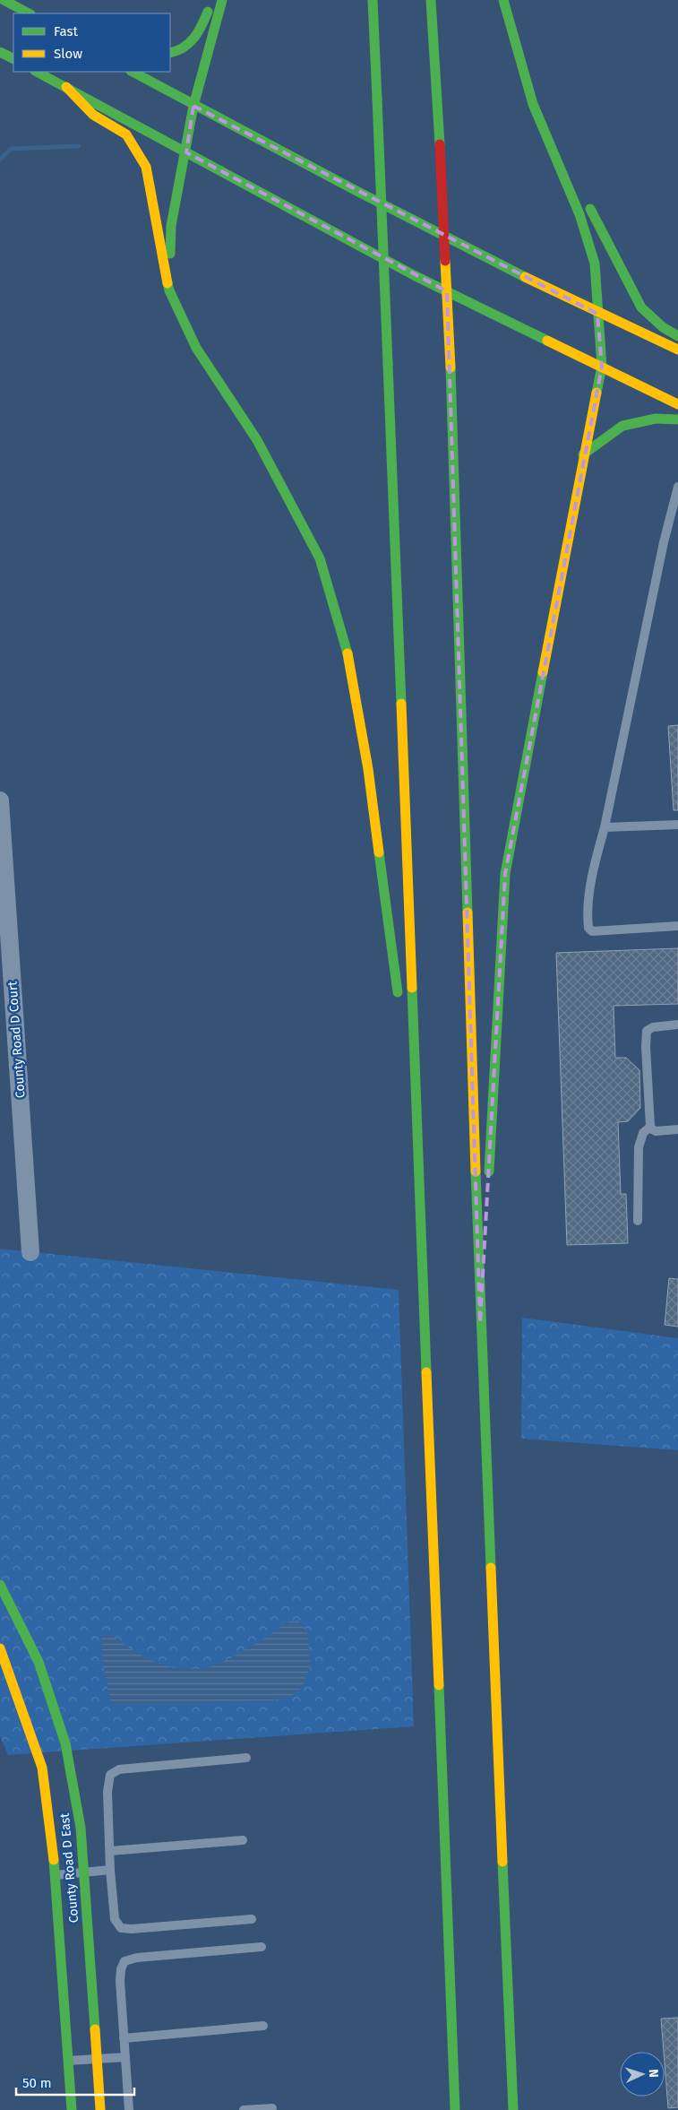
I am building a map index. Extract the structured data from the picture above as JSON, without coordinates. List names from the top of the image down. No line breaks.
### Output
{"streets":{"main road":["County Road D East"],"street":["County Road D Court"]},"legend":["Fast","Slow"],"scale_bar":"50 m","north":"right"}
